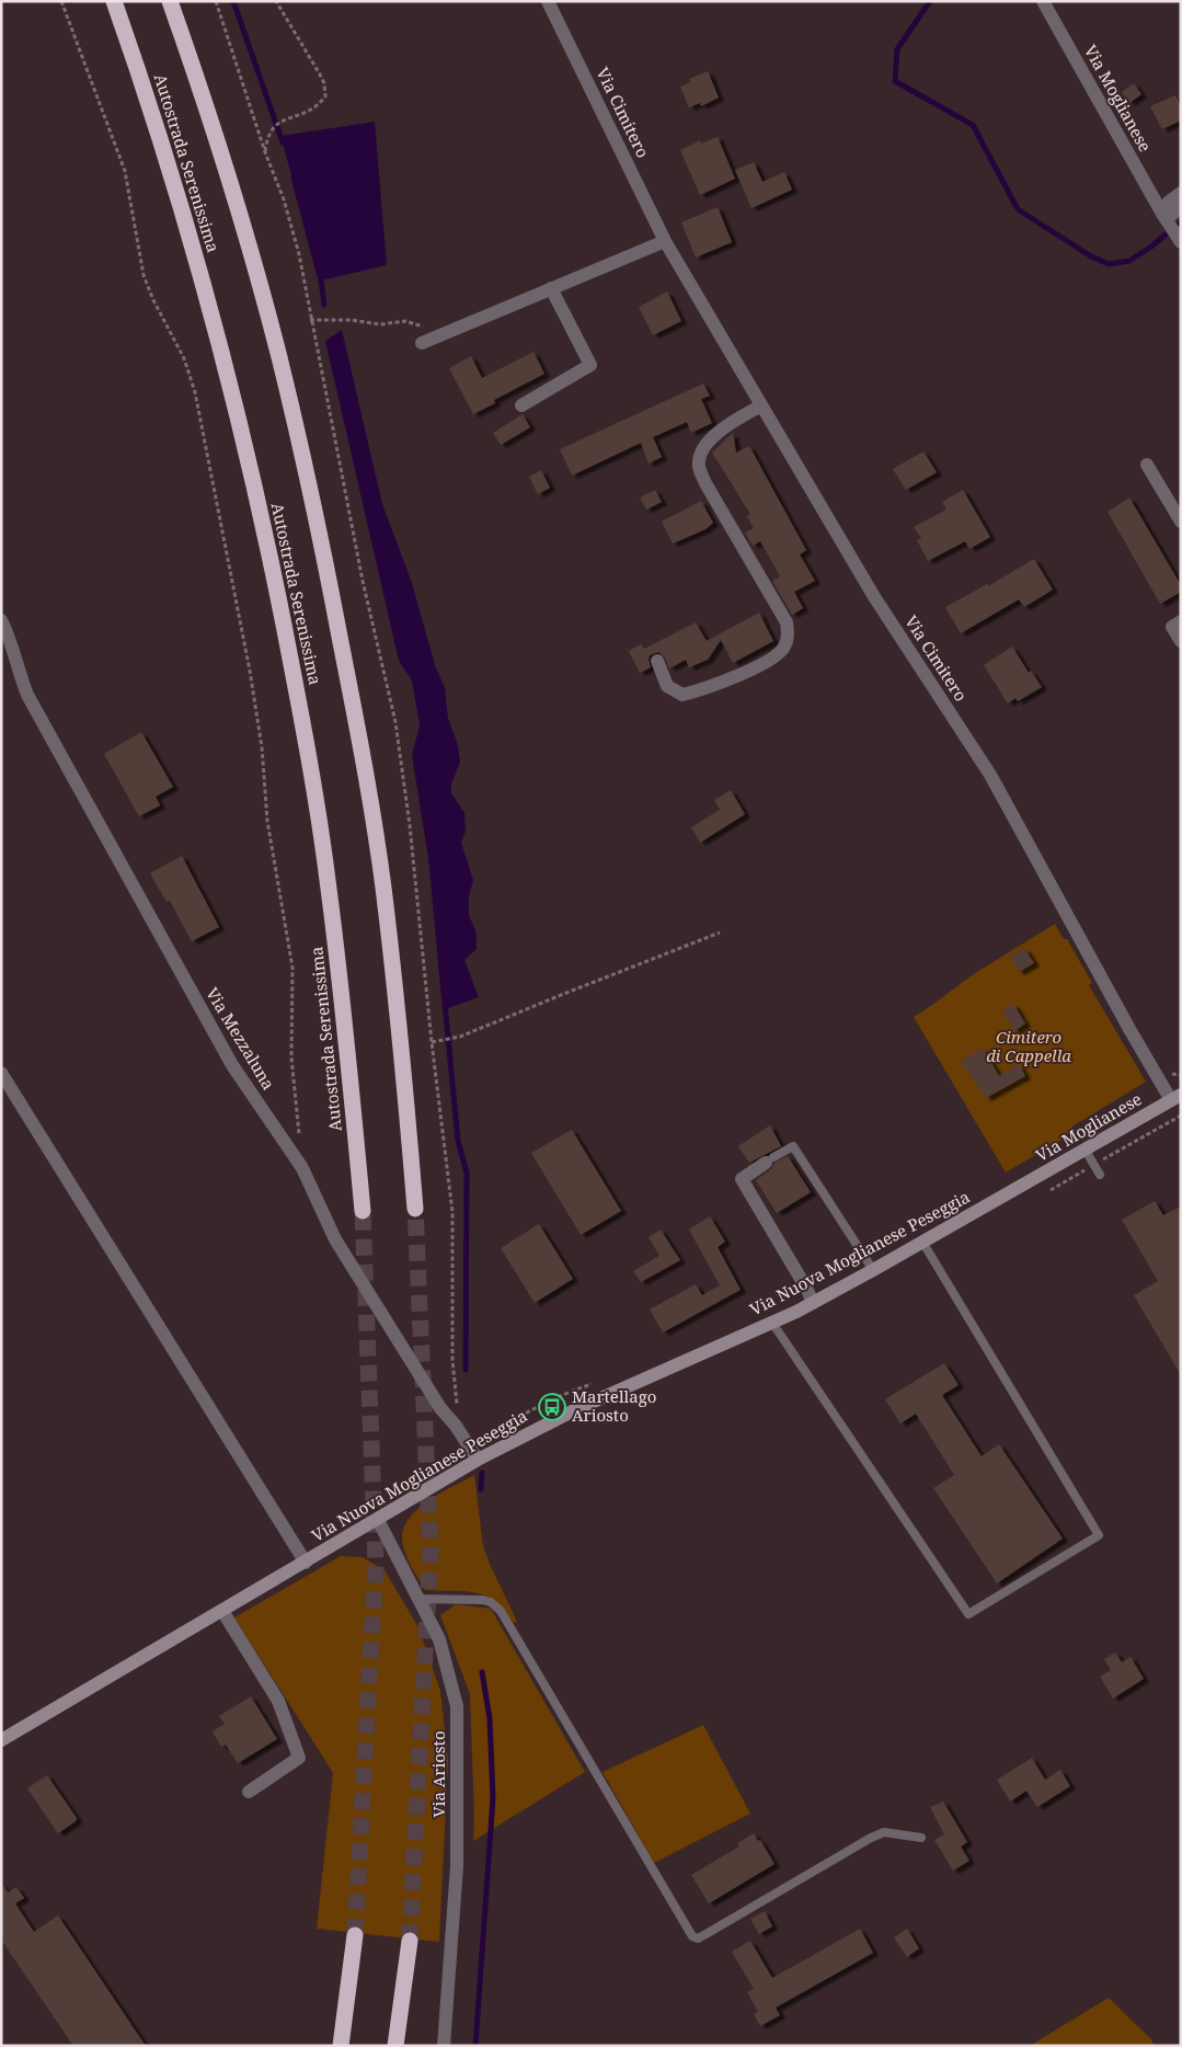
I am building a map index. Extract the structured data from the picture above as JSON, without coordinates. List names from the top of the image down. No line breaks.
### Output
{"streets":{"highway":["Autostrada Serenissima"],"main road":["Via Moglianese","Via Nuova Moglianese Peseggia"],"street":["Via Cimitero","Via Mezzaluna","Via Ariosto"]},"crossings":[["Via Moglianese","Via Cimitero"],["Via Moglianese","Via Nuova Moglianese Peseggia"],["Via Mezzaluna","Via Nuova Moglianese Peseggia"],["Via Nuova Moglianese Peseggia","Via Ariosto"]],"parks":["Cimitero di Cappella"],"places":{"bus stop":["Martellago Ariosto"]}}
